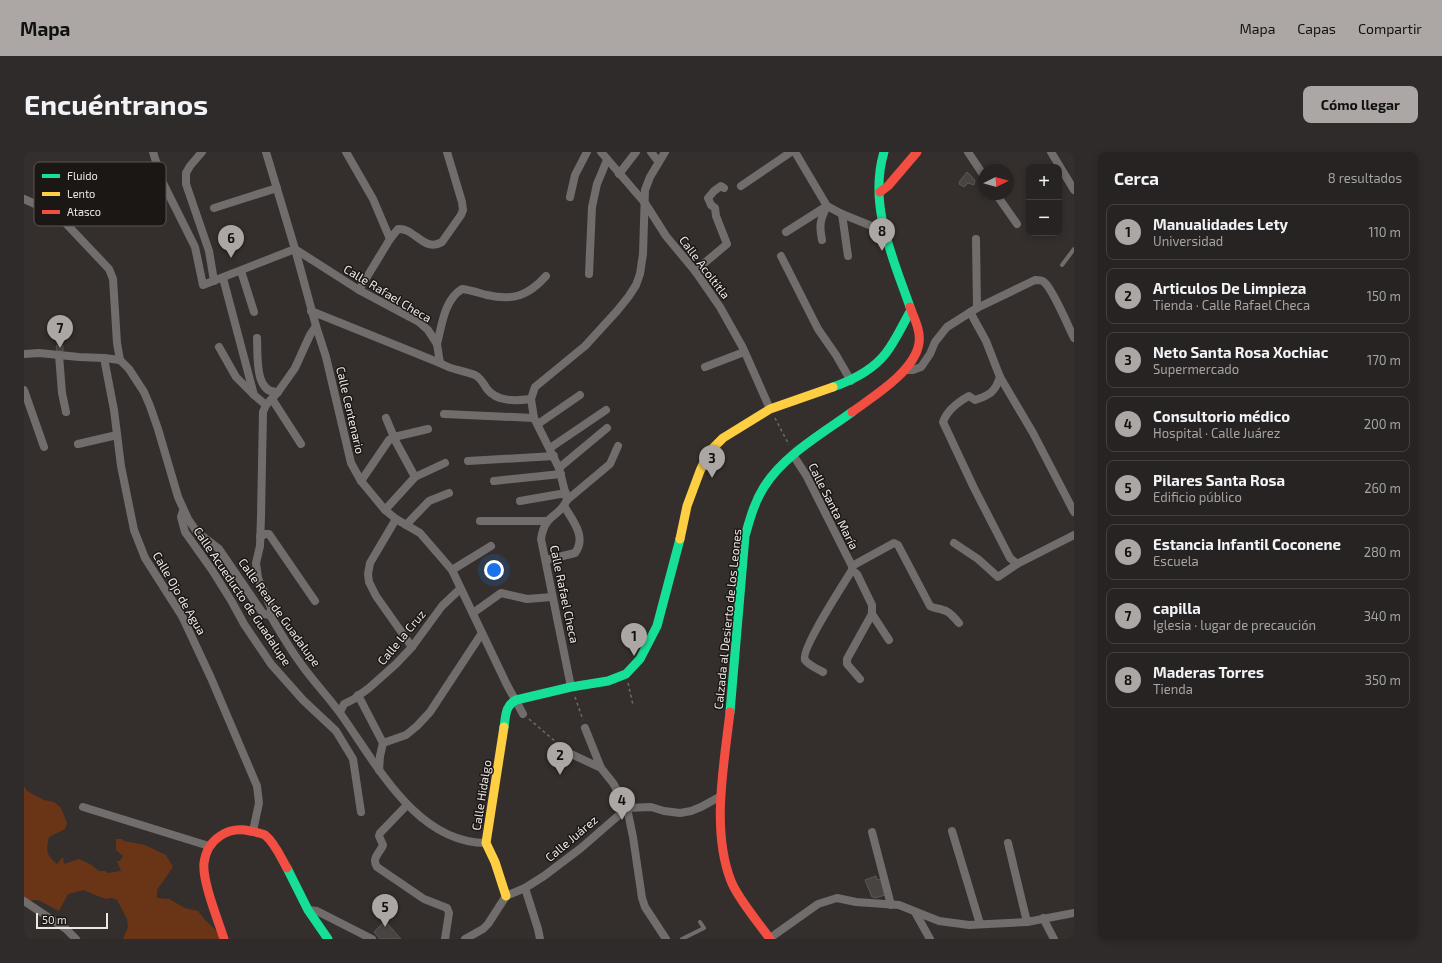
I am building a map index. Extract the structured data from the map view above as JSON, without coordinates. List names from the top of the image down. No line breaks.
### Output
{"streets":{"street":["Calle Acoltitla","Calle Rafael Checa","Calle Centenario","Calle Santa María","Calle Ojo de Agua","Calle Acueducto de Guadalupe","Calle Real de Guadalupe","Calzada al Desierto de los Leones","Calle la Cruz","Calle Hidalgo","Calle Juárez"]},"crossings":[["Calle Acoltitla","Calle Santa María"],["Calle Rafael Checa","Calle Centenario"],["Calle Centenario","Calle la Cruz"],["Calle Centenario","Calle Hidalgo"],["Calle Santa María","Calzada al Desierto de los Leones"],["Calle Acueducto de Guadalupe","Calle Real de Guadalupe"],["Calle Real de Guadalupe","Calle la Cruz"],["Calle Real de Guadalupe","Calle Hidalgo"],["Calle Hidalgo","Calle Juárez"]],"legend":["Fluido","Lento","Atasco"],"scale_bar":"50 m","north":"right","page":{"header":"Mapa","nav":["Mapa","Capas","Compartir"],"buttons":"Cómo llegar","title":"Encuéntranos","heading":["Cerca","8 resultados"],"map_buttons":["+","−"],"list":[{"mark":"1","name":"Manualidades Lety","note":"Universidad","value":"110 m"},{"mark":"2","name":"Articulos De Limpieza","note":"Tienda · Calle Rafael Checa","value":"150 m"},{"mark":"3","name":"Neto Santa Rosa Xochiac","note":"Supermercado","value":"170 m"},{"mark":"4","name":"Consultorio médico","note":"Hospital · Calle Juárez","value":"200 m"},{"mark":"5","name":"Pilares Santa Rosa","note":"Edificio público","value":"260 m"},{"mark":"6","name":"Estancia Infantil Coconene","note":"Escuela","value":"280 m"},{"mark":"7","name":"capilla","note":"Iglesia · lugar de precaución","value":"340 m"},{"mark":"8","name":"Maderas Torres","note":"Tienda","value":"350 m"}],"pins":["8","6","7","3","1","2","4","5"],"scale":"50 m"}}
